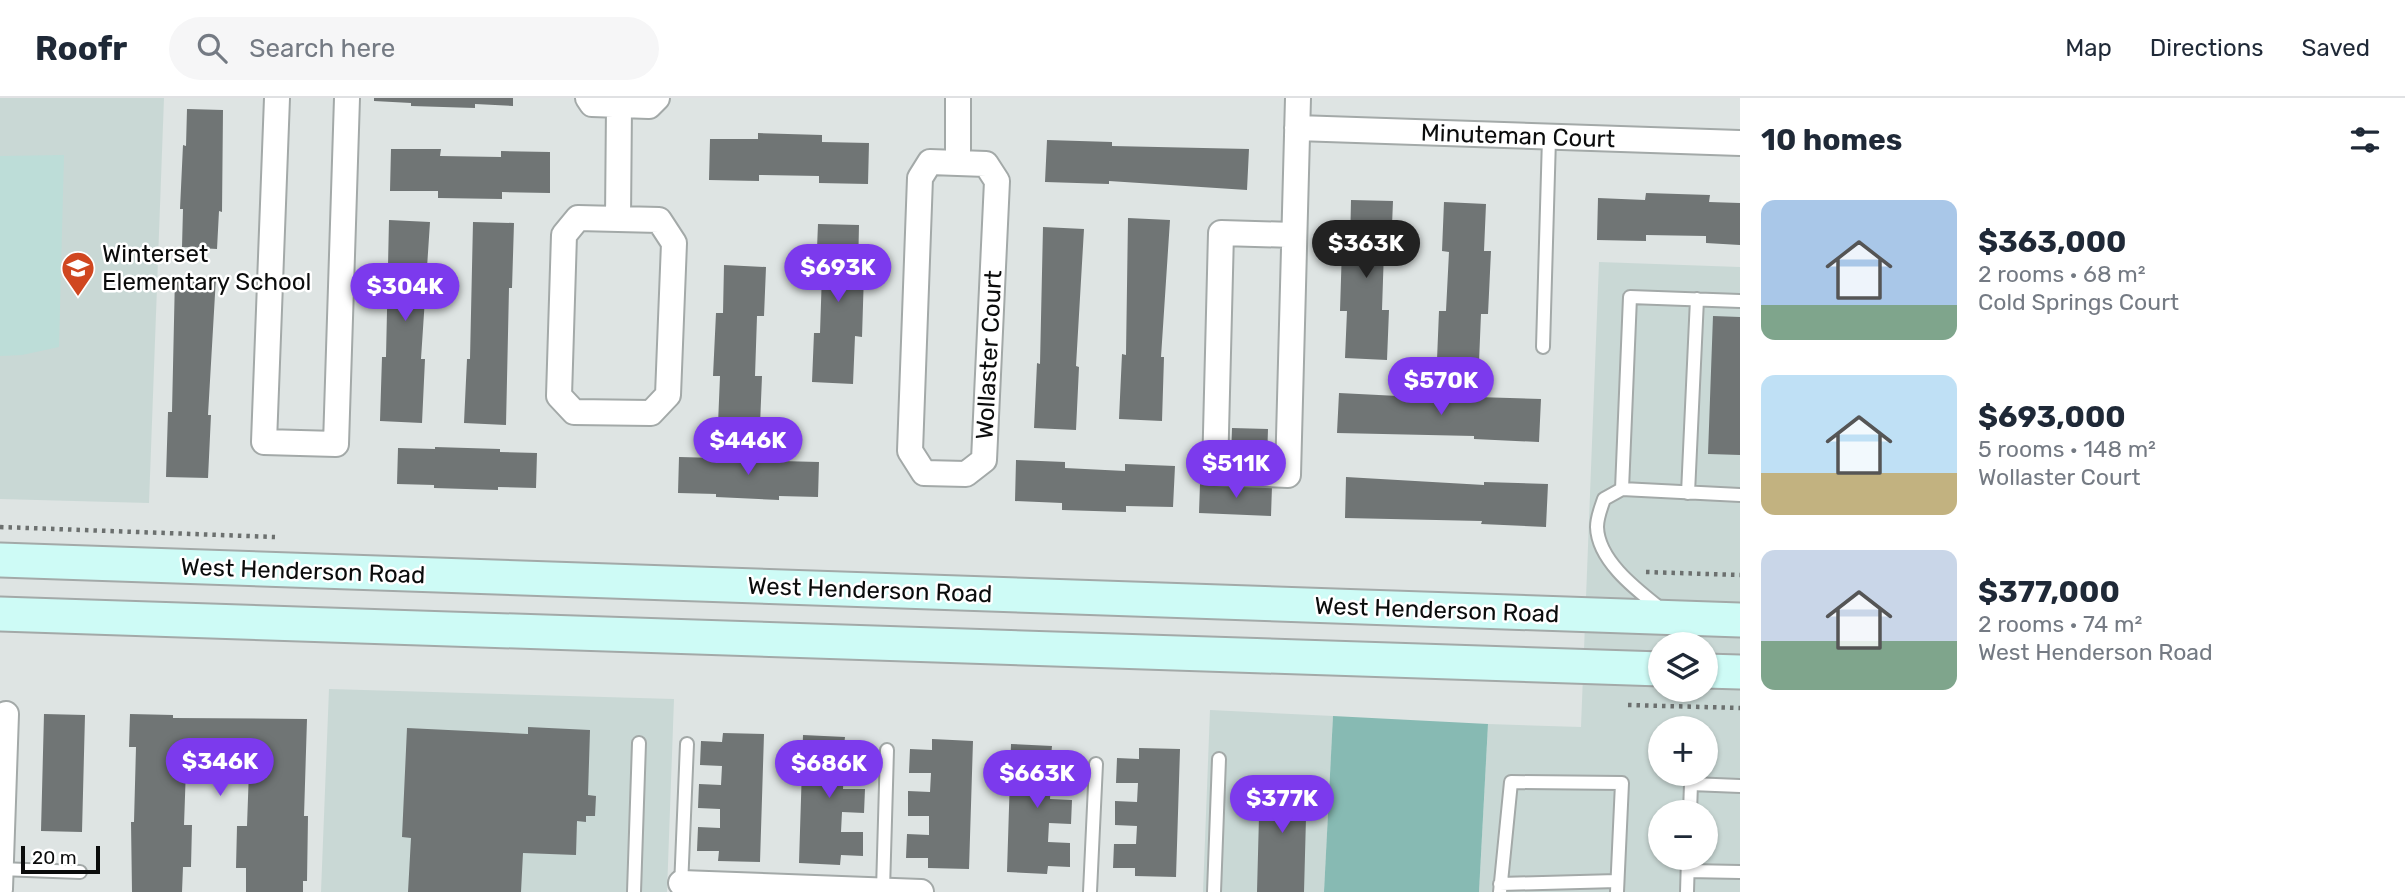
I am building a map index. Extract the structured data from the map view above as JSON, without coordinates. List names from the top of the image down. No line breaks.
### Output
{"streets":{"main road":["West Henderson Road"],"street":["Minuteman Court","Wollaster Court"]},"places":{"school or university":["Winterset Elementary School"]},"scale_bar":"20 m","page":{"header":"Roofr","search":"Search here","nav":["Map","Directions","Saved"],"heading":"10 homes","list":[{"name":"$363,000","note":"2 rooms · 68 m² · Cold Springs Court"},{"name":"$693,000","note":"5 rooms · 148 m² · Wollaster Court"},{"name":"$377,000","note":"2 rooms · 74 m² · West Henderson Road"}],"price":["$363K","$693K","$304K","$570K","$446K","$511K","$346K","$686K","$663K","$377K"],"map_buttons":["+","−"],"scale":"20 m"}}
